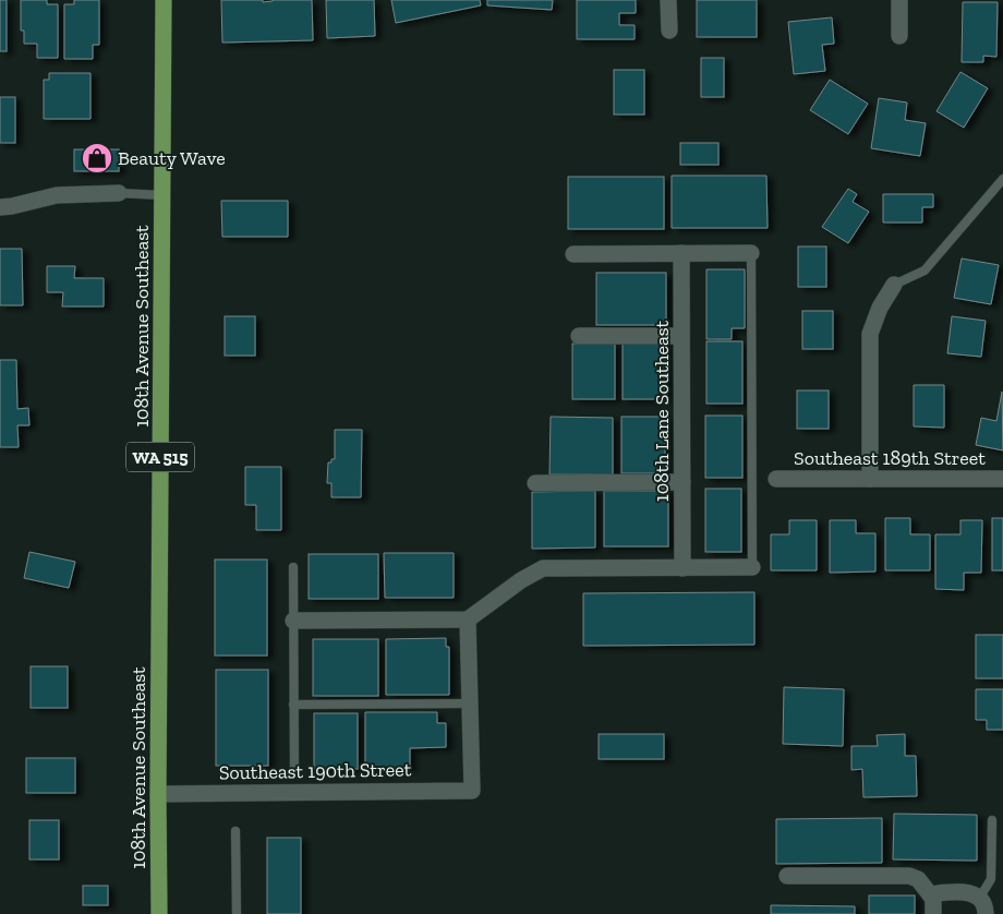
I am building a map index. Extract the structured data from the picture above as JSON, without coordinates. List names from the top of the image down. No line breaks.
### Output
{"streets":{"main road":["108th Avenue Southeast","WA 515"],"street":["108th Lane Southeast","Southeast 189th Street","Southeast 190th Street"]},"crossings":[["108th Avenue Southeast","Southeast 190th Street"]],"places":{"shop":["Beauty Wave"]}}
